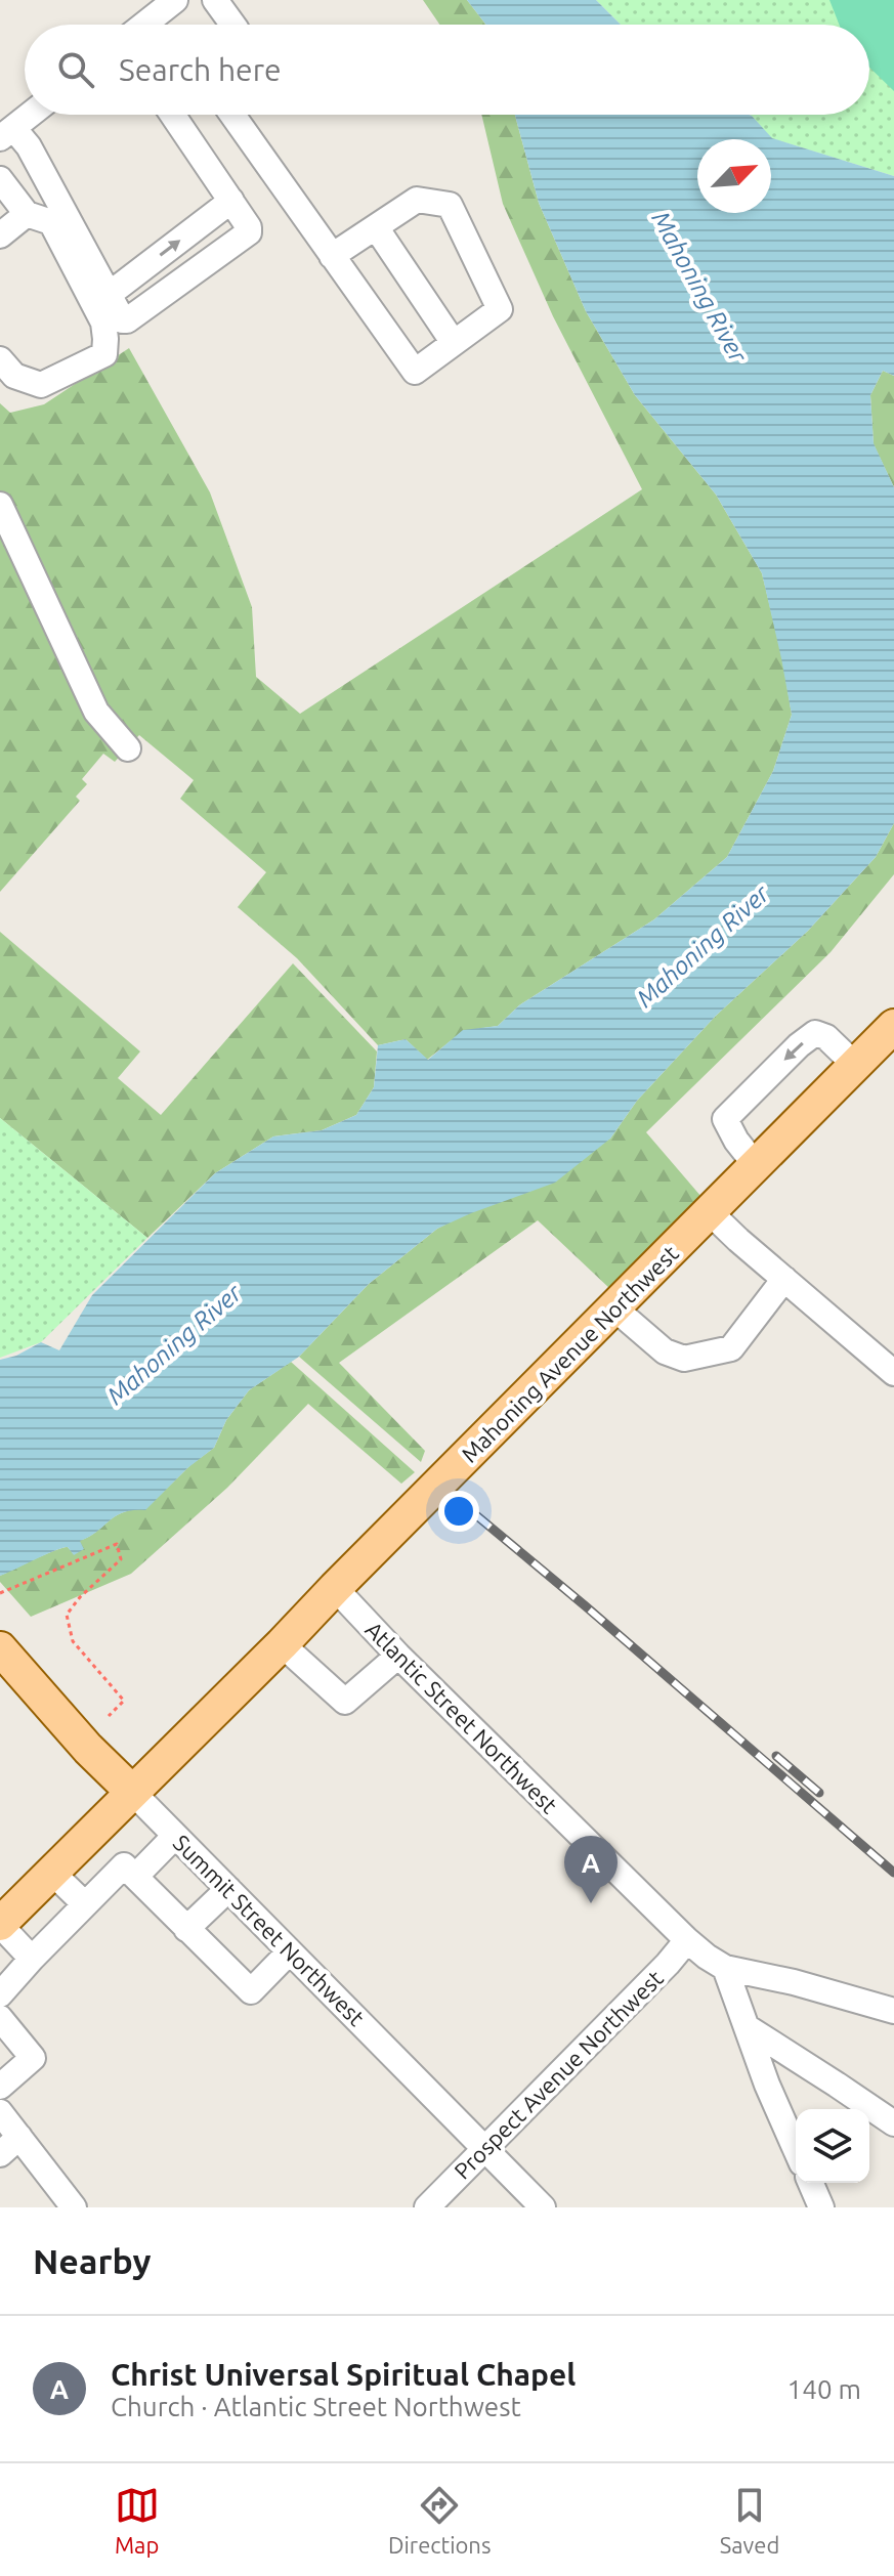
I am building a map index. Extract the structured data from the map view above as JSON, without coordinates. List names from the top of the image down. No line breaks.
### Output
{"streets":{"main road":["Mahoning Avenue Northwest","Summit Street Northwest"],"street":["Atlantic Street Northwest","Prospect Avenue Northwest"]},"crossings":[["Mahoning Avenue Northwest","Atlantic Street Northwest"],["Mahoning Avenue Northwest","Summit Street Northwest"],["Atlantic Street Northwest","Prospect Avenue Northwest"],["Summit Street Northwest","Prospect Avenue Northwest"]],"water":["Mahoning River"],"north":"top right","page":{"search":"Search here","pins":"A","heading":"Nearby","list":[{"mark":"A","name":"Christ Universal Spiritual Chapel","note":"Church · Atlantic Street Northwest","value":"140 m"}],"nav":["Map","Directions","Saved"]}}
